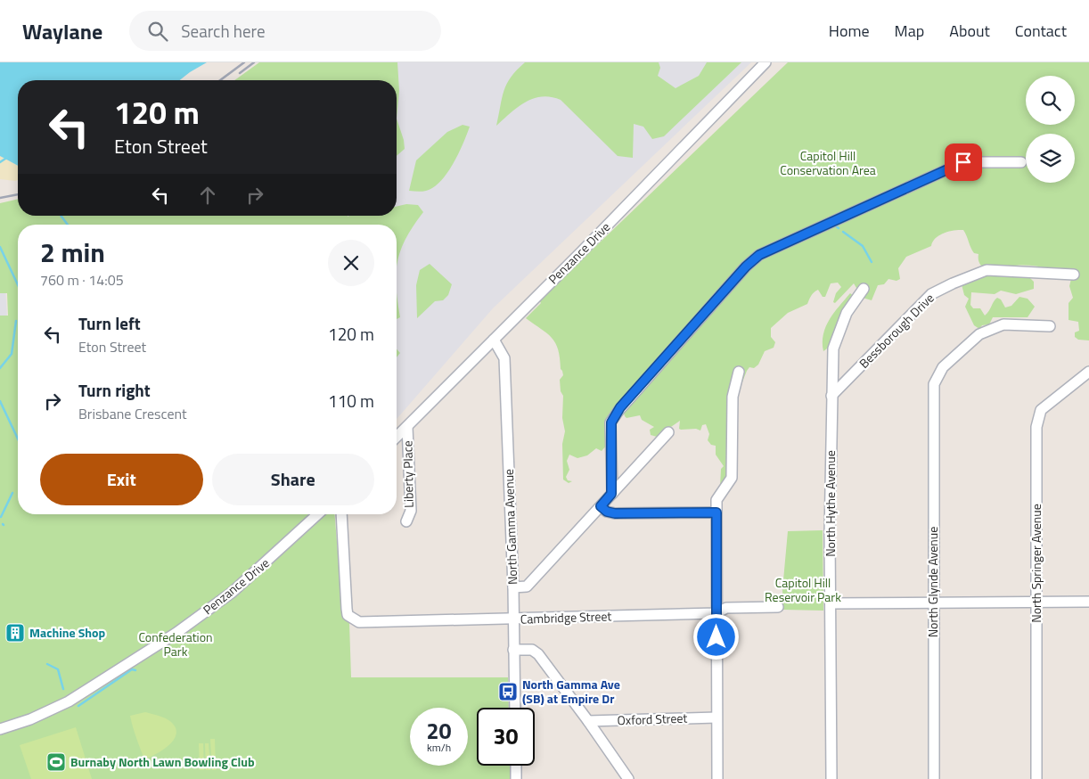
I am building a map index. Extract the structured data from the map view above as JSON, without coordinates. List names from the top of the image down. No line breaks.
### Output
{"streets":{"street":["Penzance Drive","Bessborough Drive","Liberty Place","North Hythe Avenue","North Gamma Avenue","North Springer Avenue","North Glynde Avenue","Cambridge Street","Oxford Street"]},"crossings":[["Penzance Drive","Liberty Place"],["Penzance Drive","North Gamma Avenue"],["Bessborough Drive","North Hythe Avenue"],["North Gamma Avenue","Cambridge Street"]],"parks":["Capitol Hill Conservation Area","Capitol Hill Reservoir Park","Confederation Park"],"places":{"building":["Machine Shop"],"bus stop":["North Gamma Ave (SB) at Empire Dr"],"sports":["Burnaby North Lawn Bowling Club"]},"page":{"header":"Waylane","search":"Search here","nav":["Home","Map","About","Contact"],"turn":["120 m","Eton Street"],"heading":["2 min","760 m · 14:05"],"list":[{"name":"Turn left","note":"Eton Street","value":"120 m"},{"name":"Turn right","note":"Brisbane Crescent","value":"110 m"}],"buttons":["Exit","Share"],"speed":"20 km/h","limit":"30"}}
